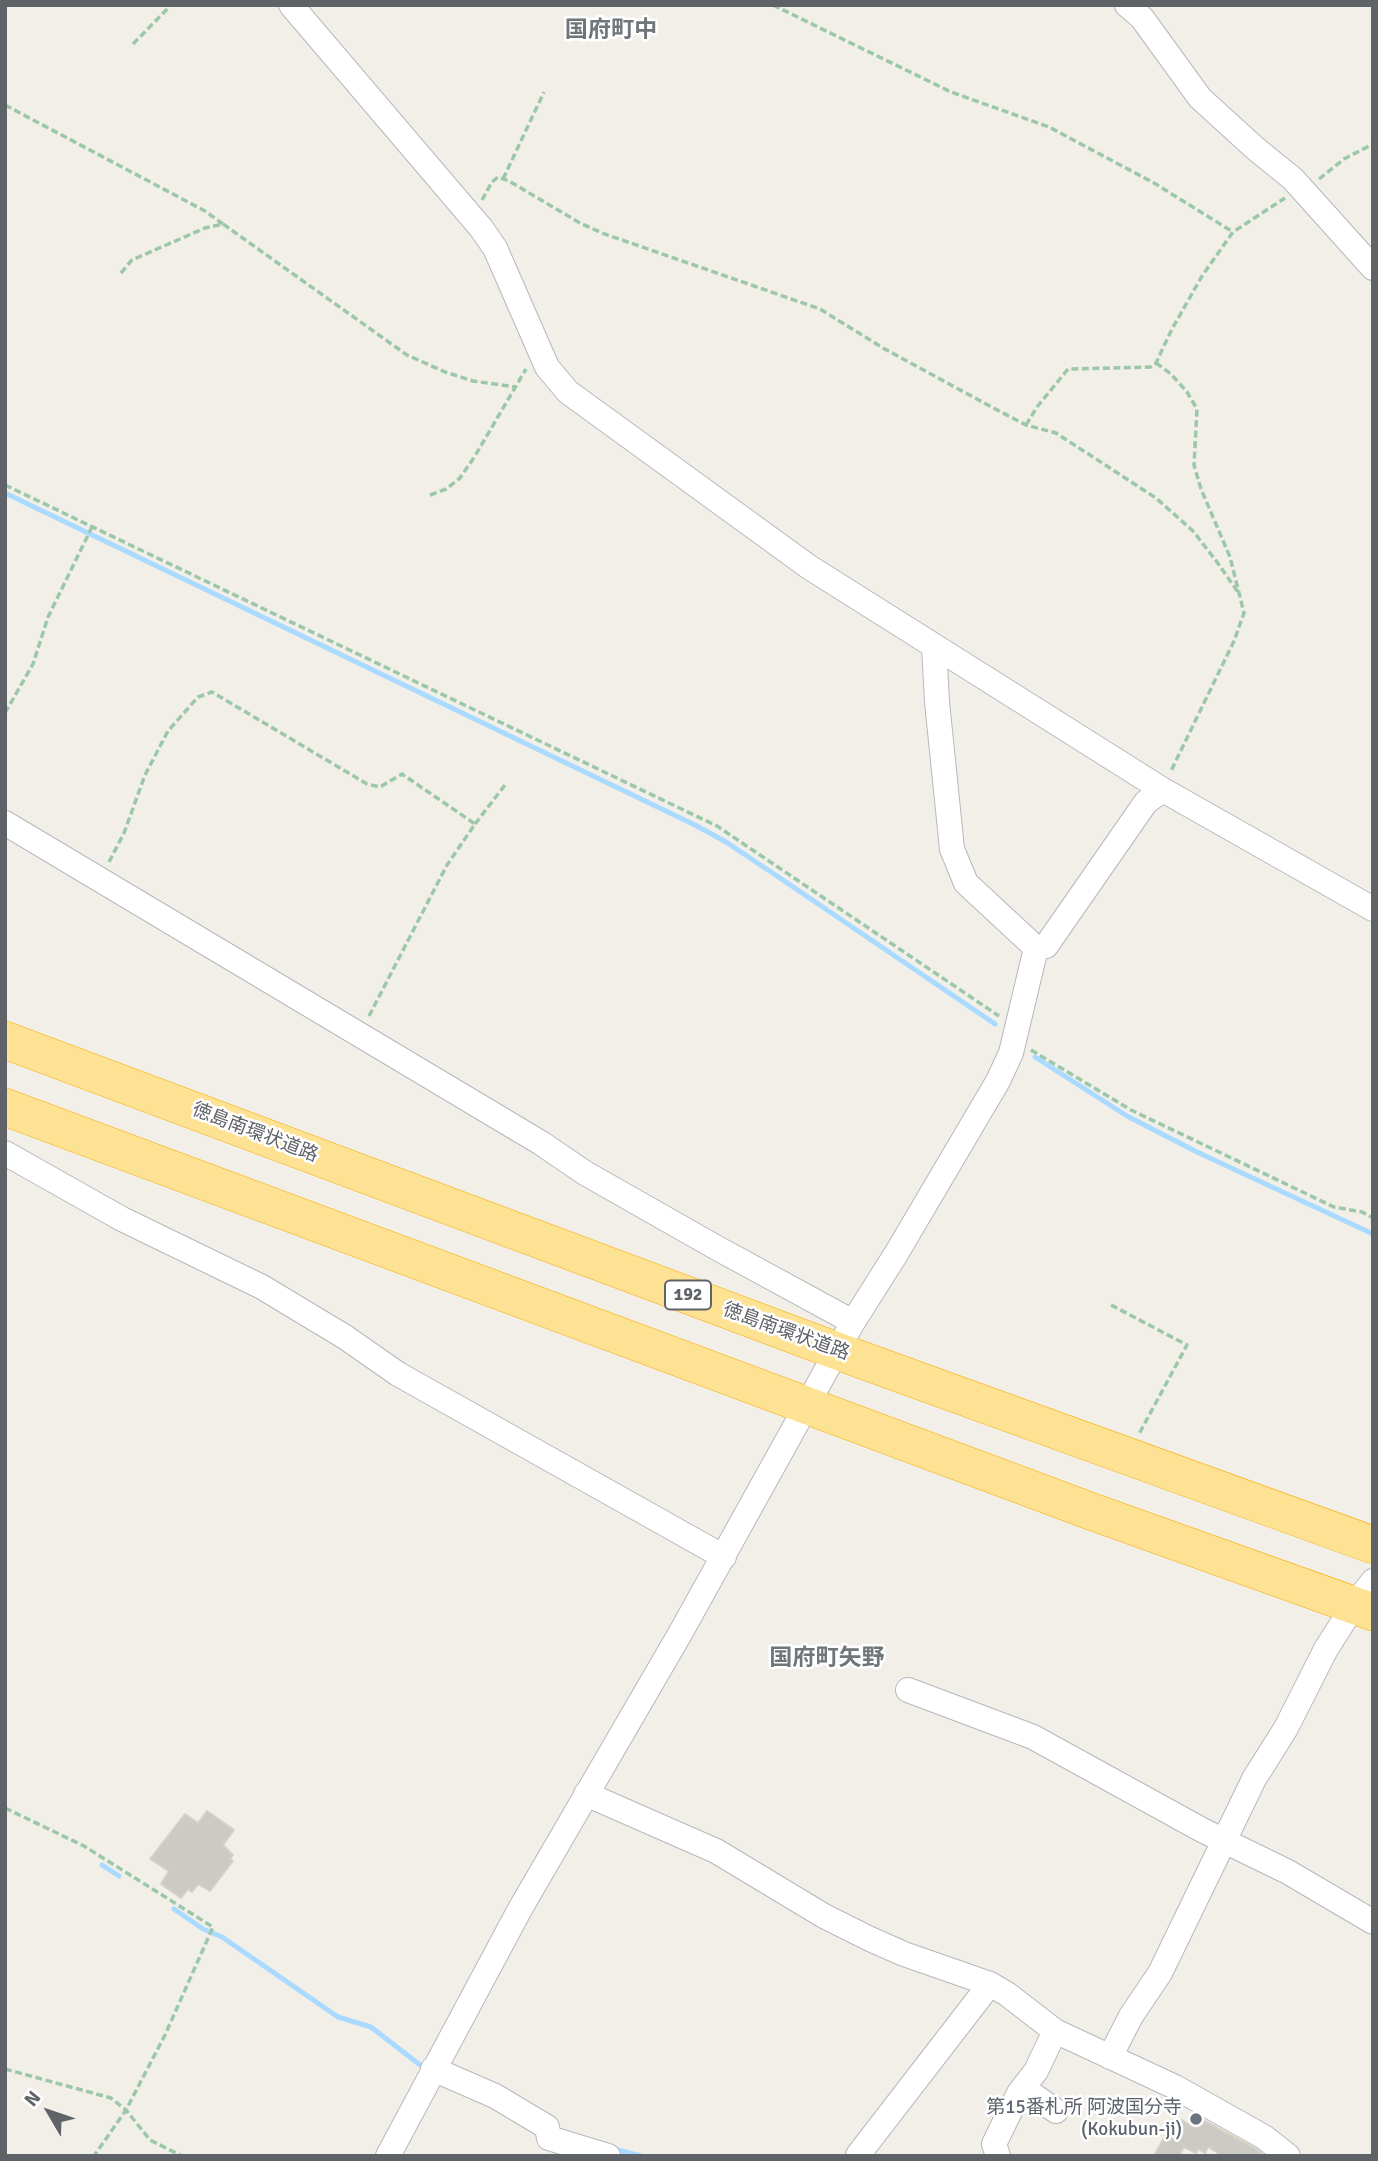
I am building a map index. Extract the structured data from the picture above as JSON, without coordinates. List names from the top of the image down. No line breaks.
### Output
{"streets":{"highway":["徳島南環状道路","192"]},"districts":["国府町中","国府町矢野"],"places":["第15番札所 阿波国分寺 (Kokubun-ji)"],"north":"top left"}
